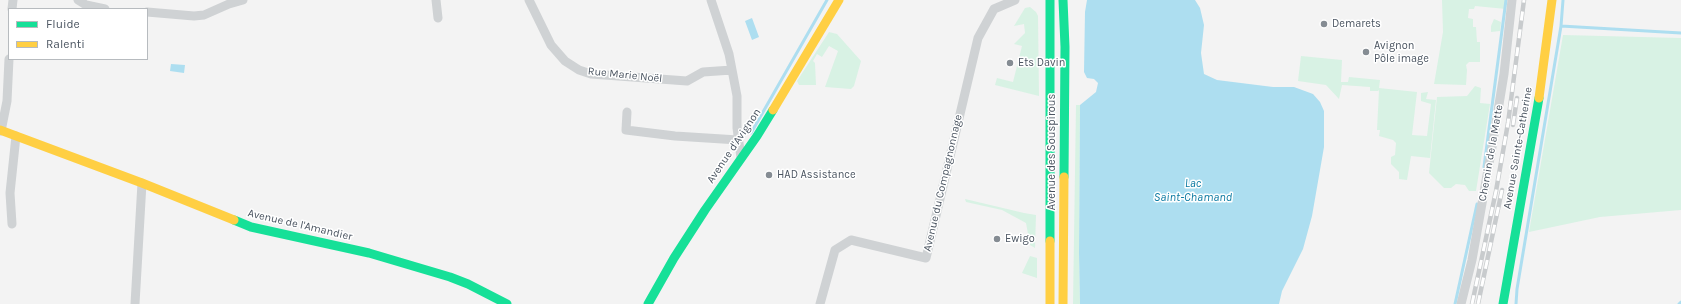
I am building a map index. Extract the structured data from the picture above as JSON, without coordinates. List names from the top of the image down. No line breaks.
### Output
{"streets":{"main road":["Avenue d'Avignon","Avenue Sainte-Catherine","Avenue des Souspirous","Avenue de l'Amandier"],"street":["Rue Marie Noël","Chemin de la Matte","Avenue du Compagnonnage"]},"water":["Lac Saint-Chamand"],"places":["Demarets","Avignon Pôle image","Ets Davin","HAD Assistance","Ewigo"],"legend":["Fluide","Ralenti"]}
